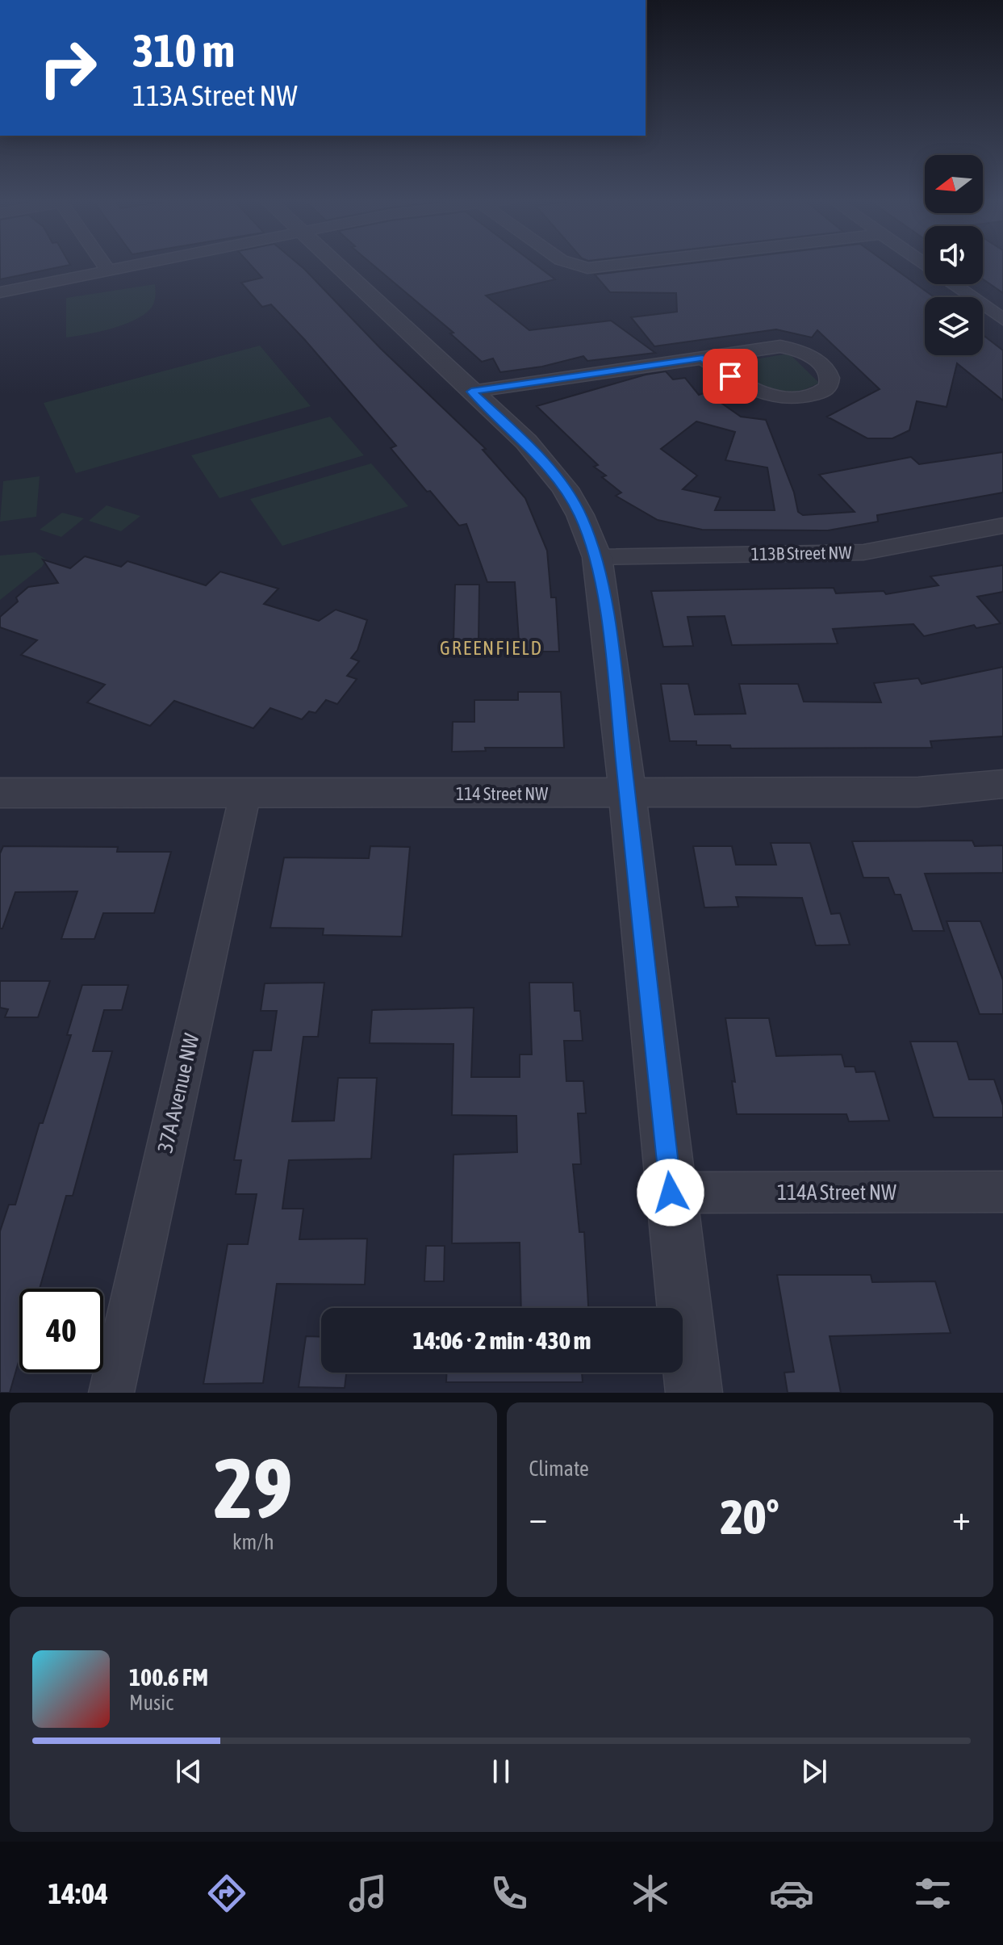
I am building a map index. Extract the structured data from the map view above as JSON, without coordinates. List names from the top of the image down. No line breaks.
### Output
{"streets":{"street":["113B Street NW","114 Street NW","37A Avenue NW","114A Street NW"]},"crossings":[["114 Street NW","37A Avenue NW"]],"districts":["GREENFIELD"],"north":"left","page":{"turn":["310 m","113A Street NW"],"limit":"40","trip":"14:06 · 2 min · 430 m","tile":[["29","km/h"],"Climate"],"heat":["−","20°","+"],"song":["100.6 FM","Music"],"tabs":"14:04"}}
